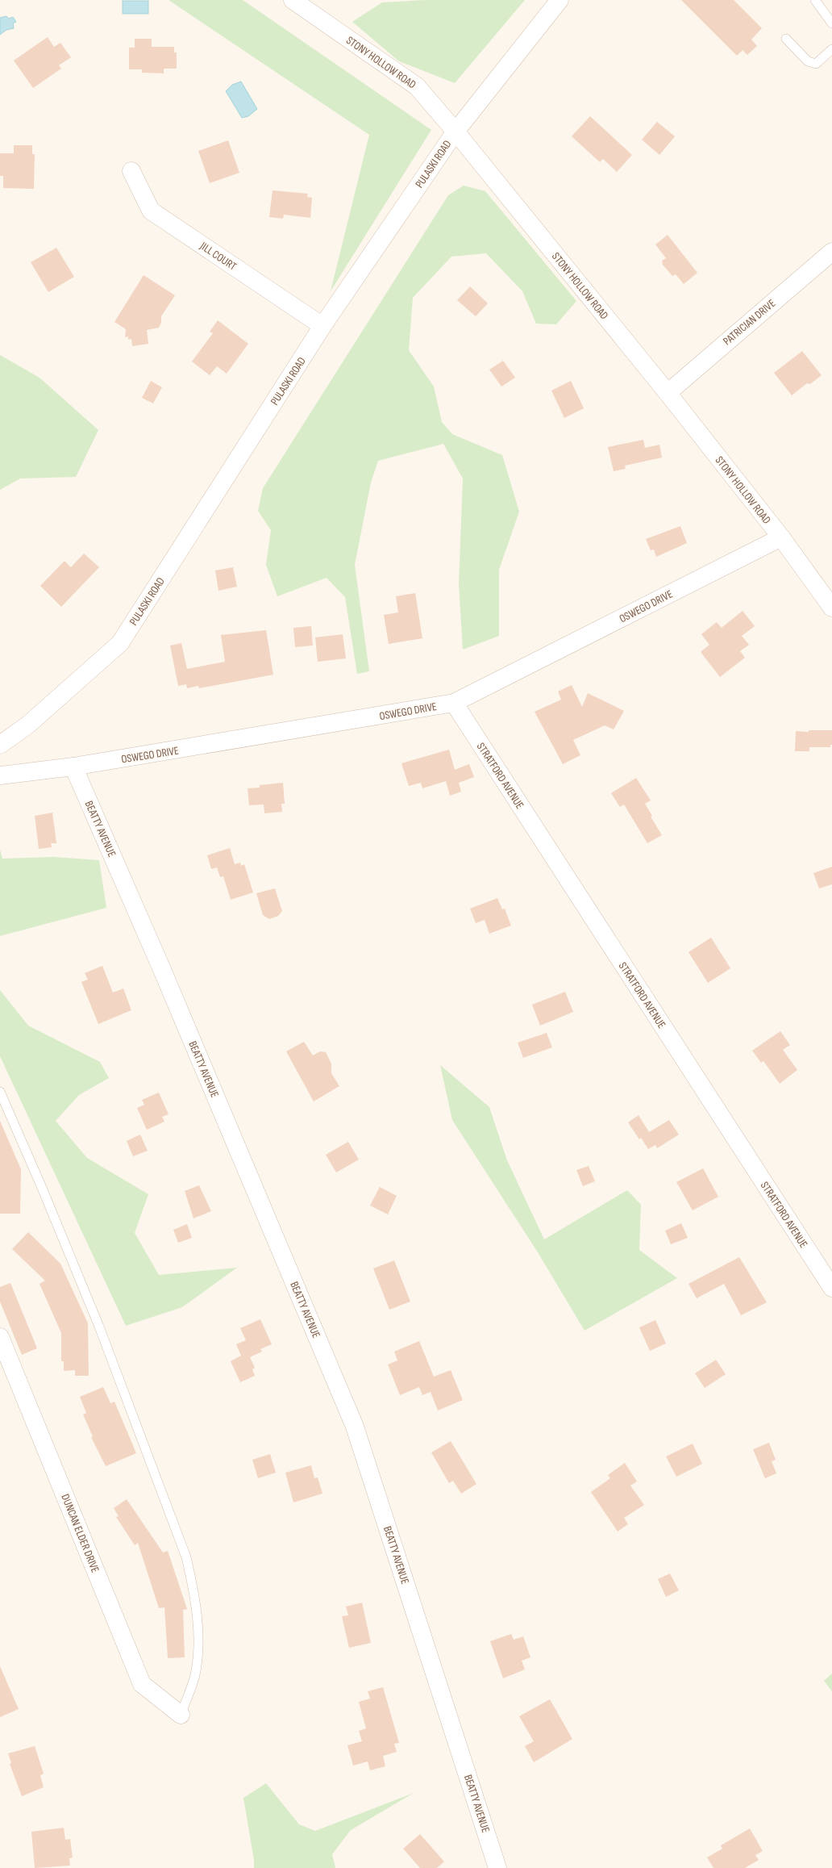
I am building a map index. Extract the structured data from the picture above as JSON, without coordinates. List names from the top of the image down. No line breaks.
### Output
{"streets":{"street":["STONY HOLLOW ROAD","PULASKI ROAD","JILL COURT","PATRICIAN DRIVE","OSWEGO DRIVE","STRATFORD AVENUE","BEATTY AVENUE","DUNCAN ELDER DRIVE"]},"crossings":[["STONY HOLLOW ROAD","PULASKI ROAD"],["STONY HOLLOW ROAD","PATRICIAN DRIVE"],["STONY HOLLOW ROAD","OSWEGO DRIVE"],["PULASKI ROAD","JILL COURT"],["OSWEGO DRIVE","STRATFORD AVENUE"],["OSWEGO DRIVE","BEATTY AVENUE"]]}
